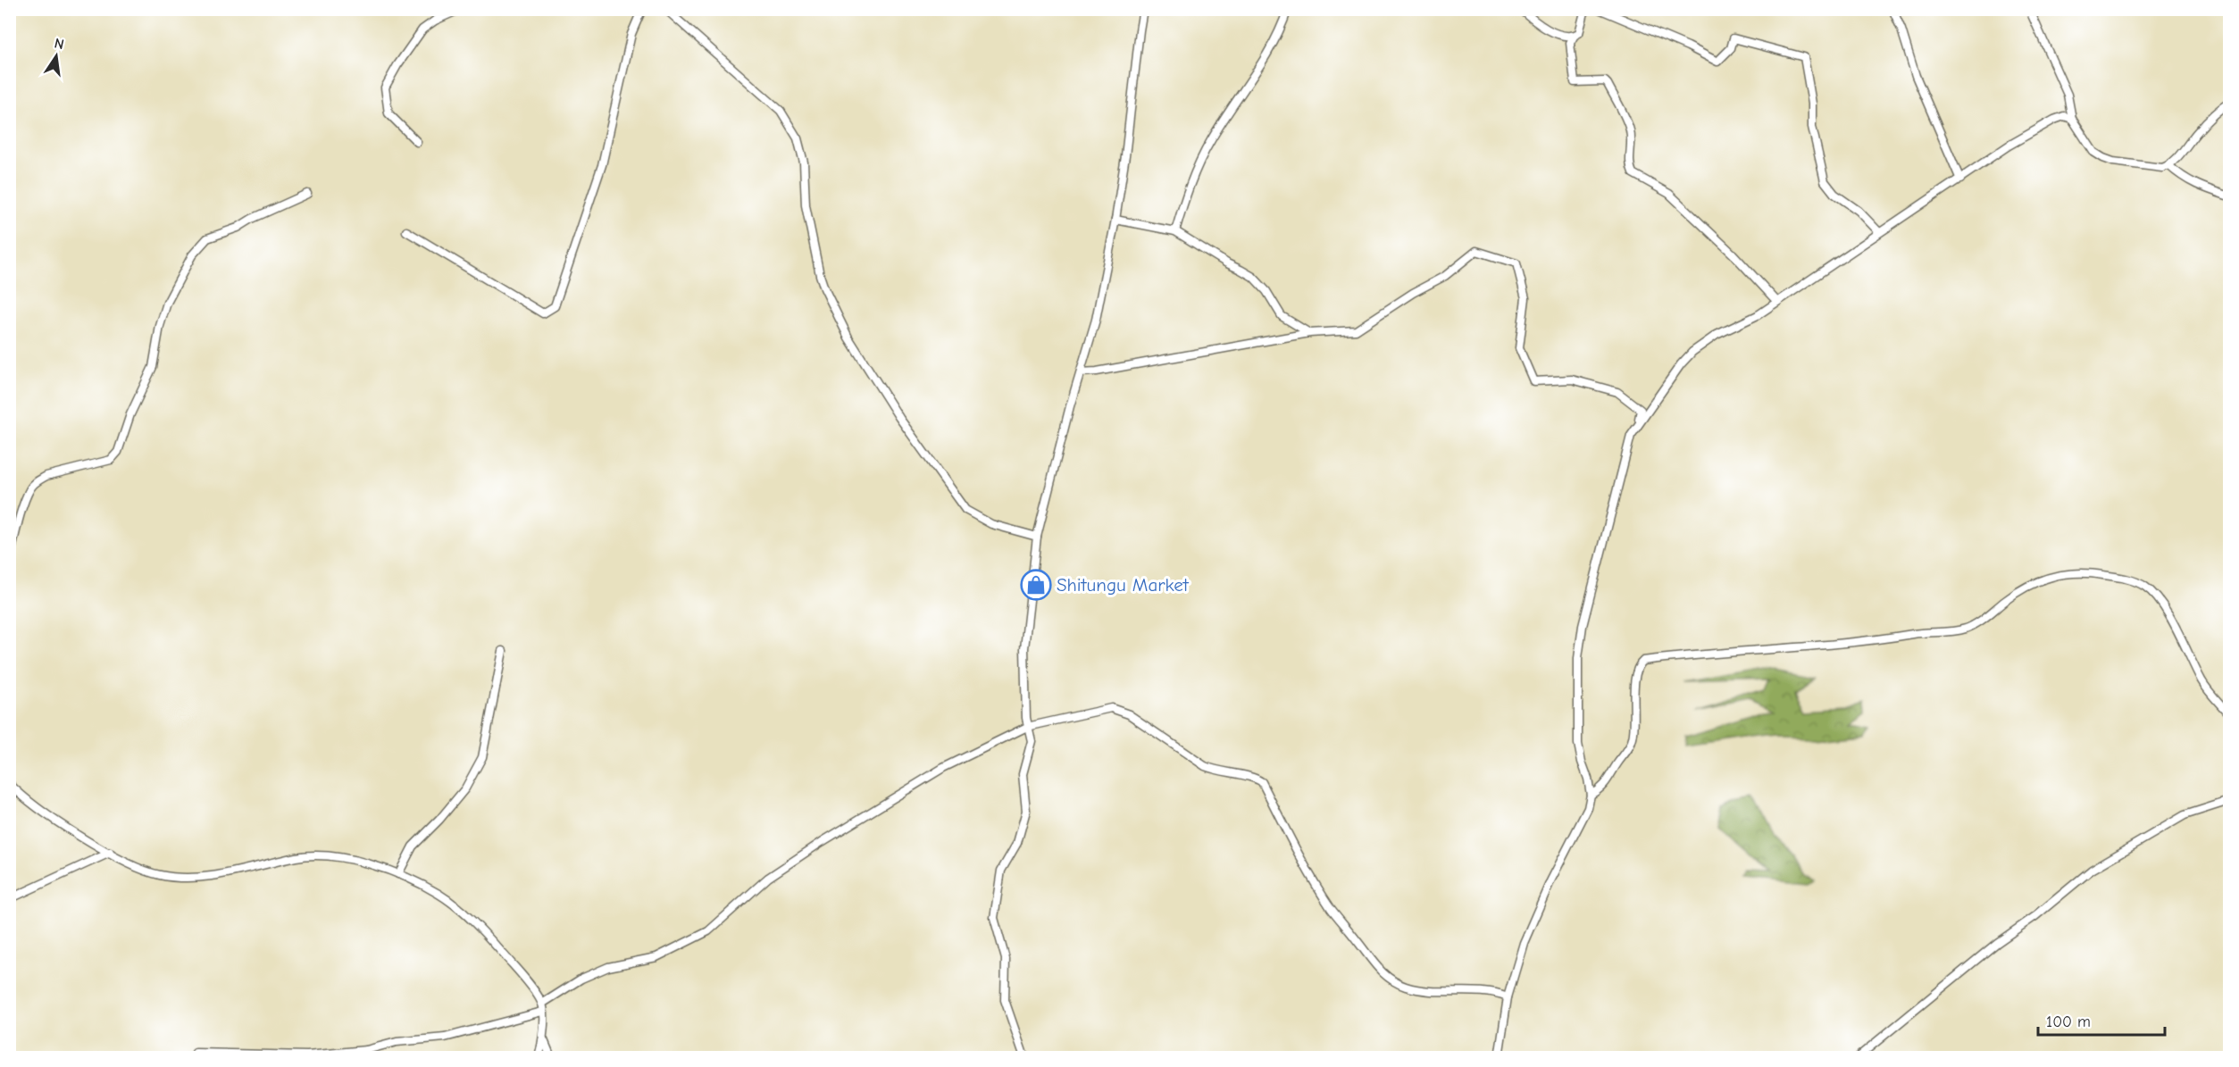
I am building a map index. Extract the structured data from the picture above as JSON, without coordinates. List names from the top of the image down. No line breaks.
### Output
{"places":{"shop":["Shitungu Market"]},"scale_bar":"100 m","north":"top"}
